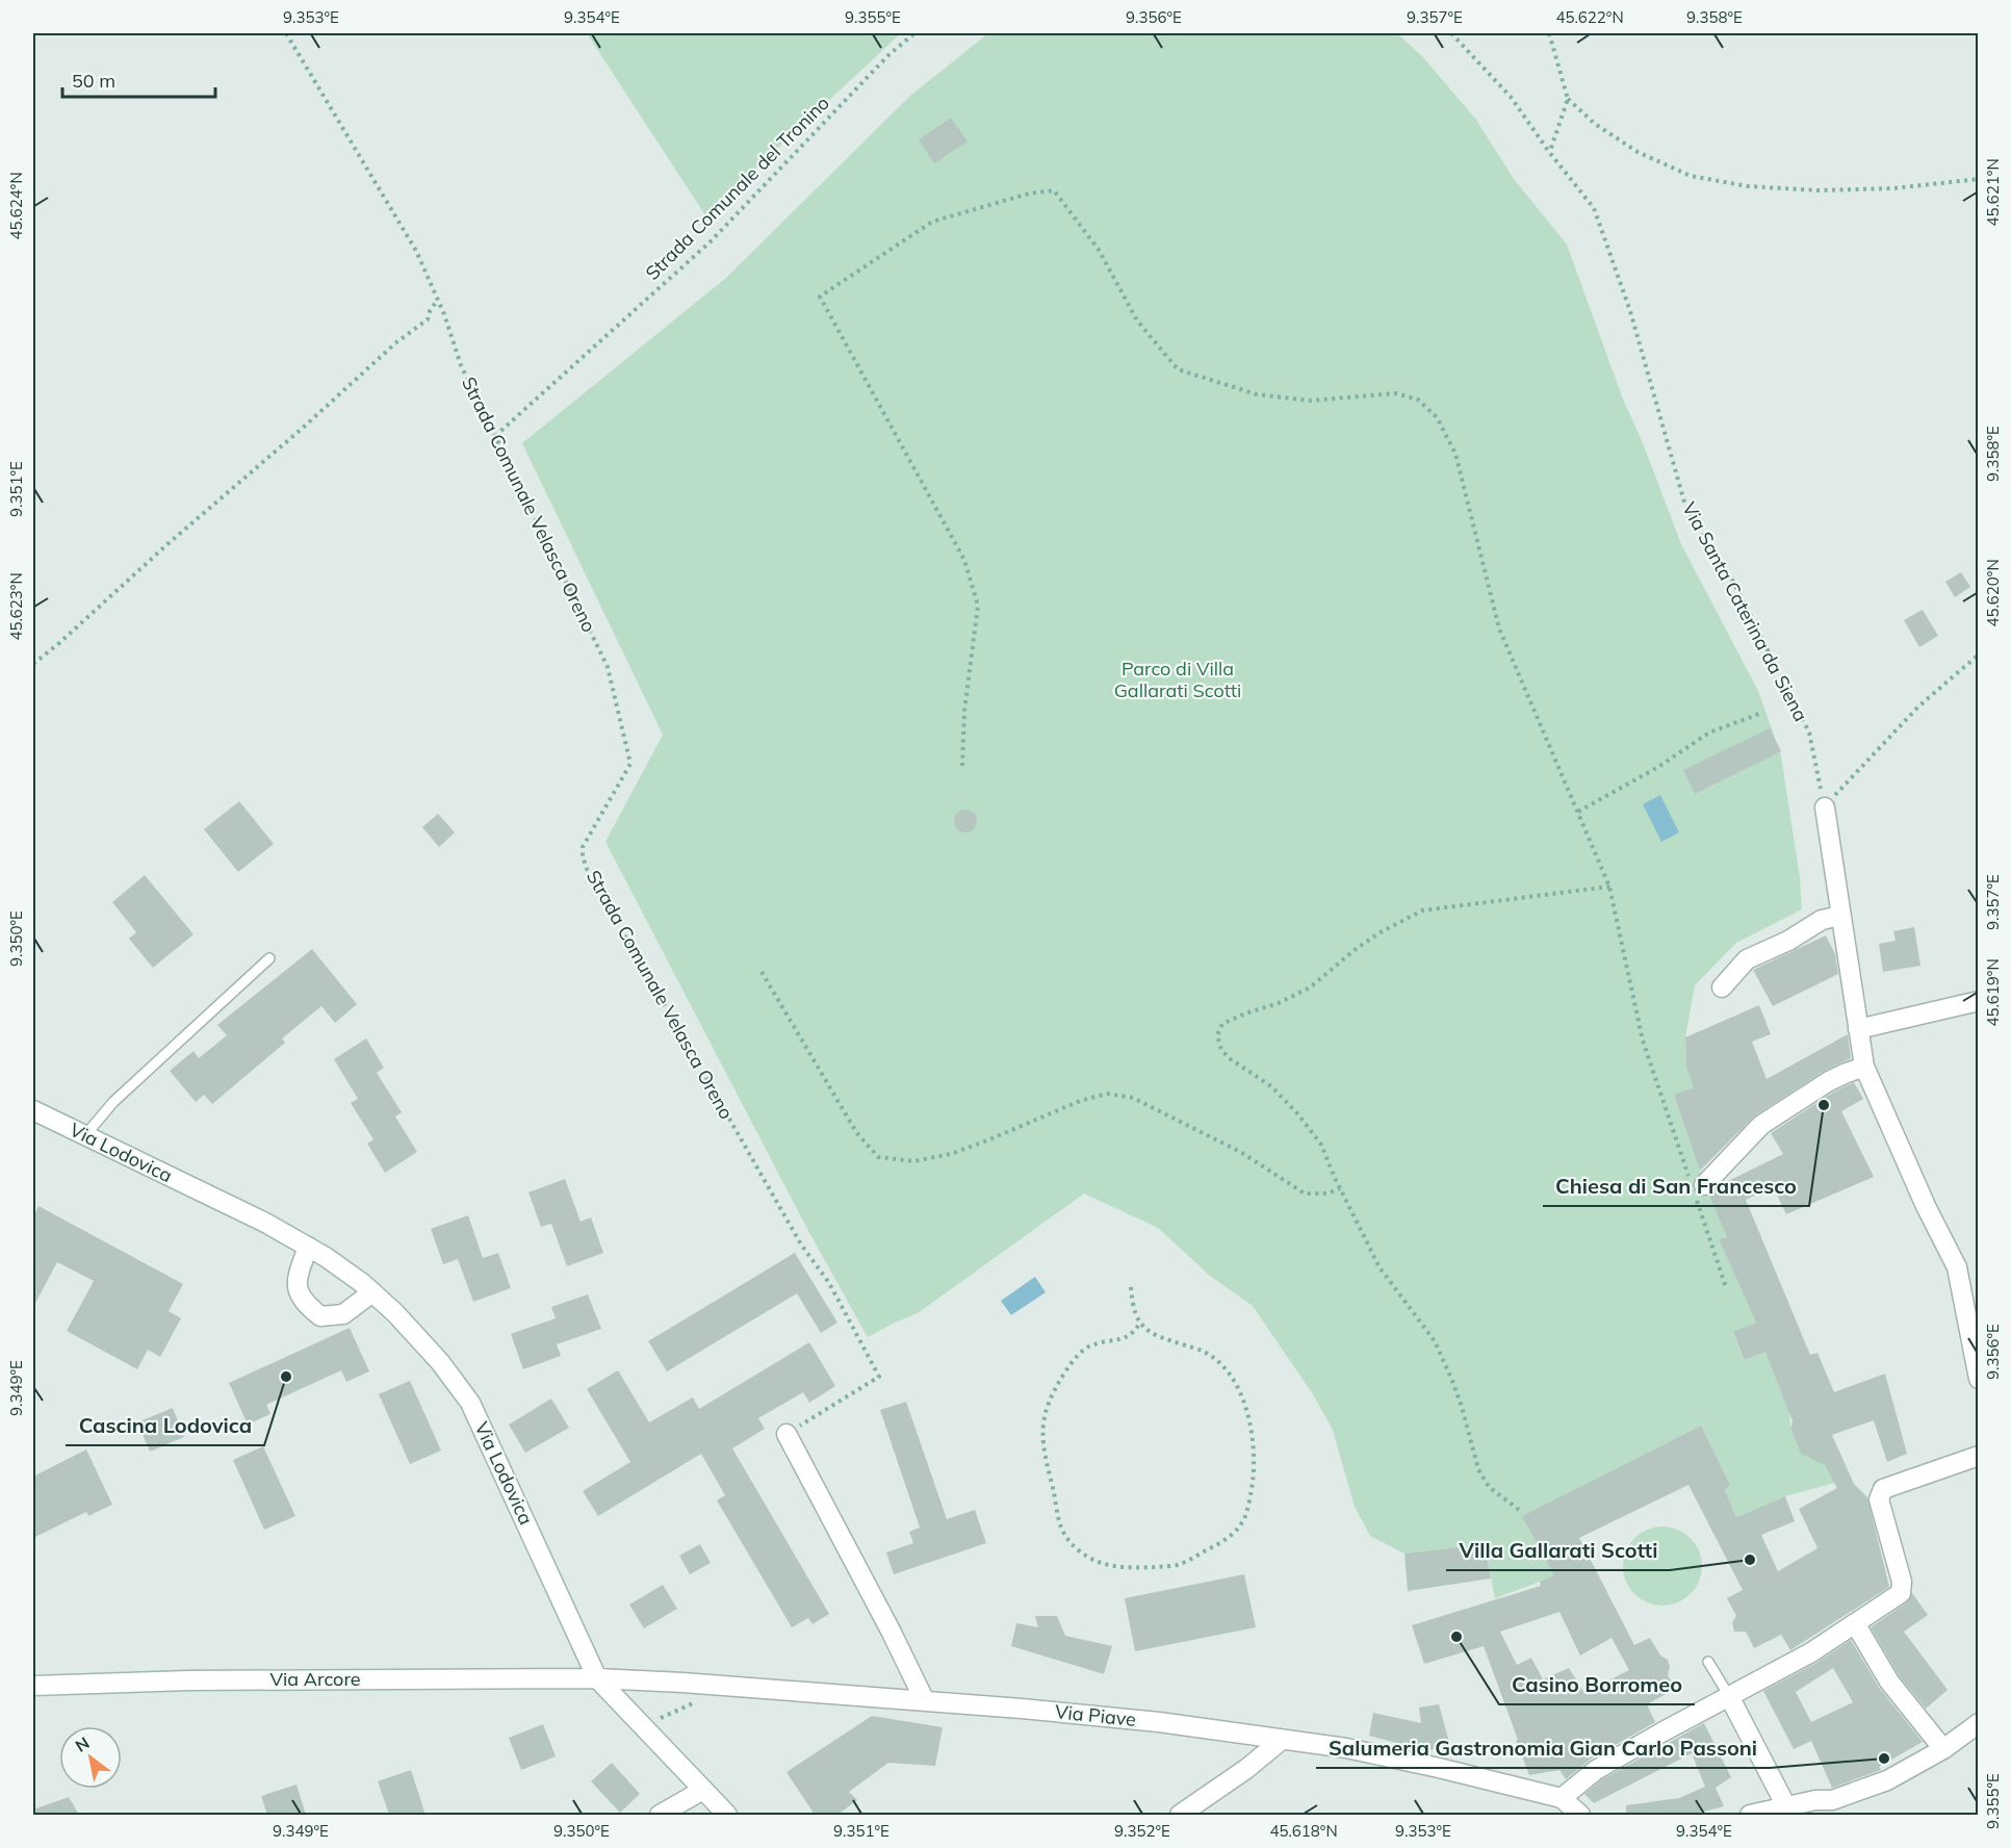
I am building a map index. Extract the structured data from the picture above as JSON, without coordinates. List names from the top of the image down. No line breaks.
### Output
{"streets":{"street":["Via Lodovica","Via Arcore","Via Piave"],"path":["Strada Comunale del Tronino","Strada Comunale Velasca Oreno","Via Santa Caterina da Siena"]},"crossings":[["Strada Comunale del Tronino","Strada Comunale Velasca Oreno"],["Via Lodovica","Via Arcore"],["Via Lodovica","Via Piave"],["Via Arcore","Via Piave"]],"parks":["Parco di Villa Gallarati Scotti"],"places":["Chiesa di San Francesco","Cascina Lodovica","Villa Gallarati Scotti","Casino Borromeo","Salumeria Gastronomia Gian Carlo Passoni"],"scale_bar":"50 m","north":"top left","coordinates":["9.353°E","9.354°E","9.355°E","9.356°E","9.357°E","45.622°N","9.358°E","45.621°N","45.624°N","9.351°E","45.620°N","45.623°N","9.350°E","45.619°N","9.349°E","9.352°E","45.618°N"]}
